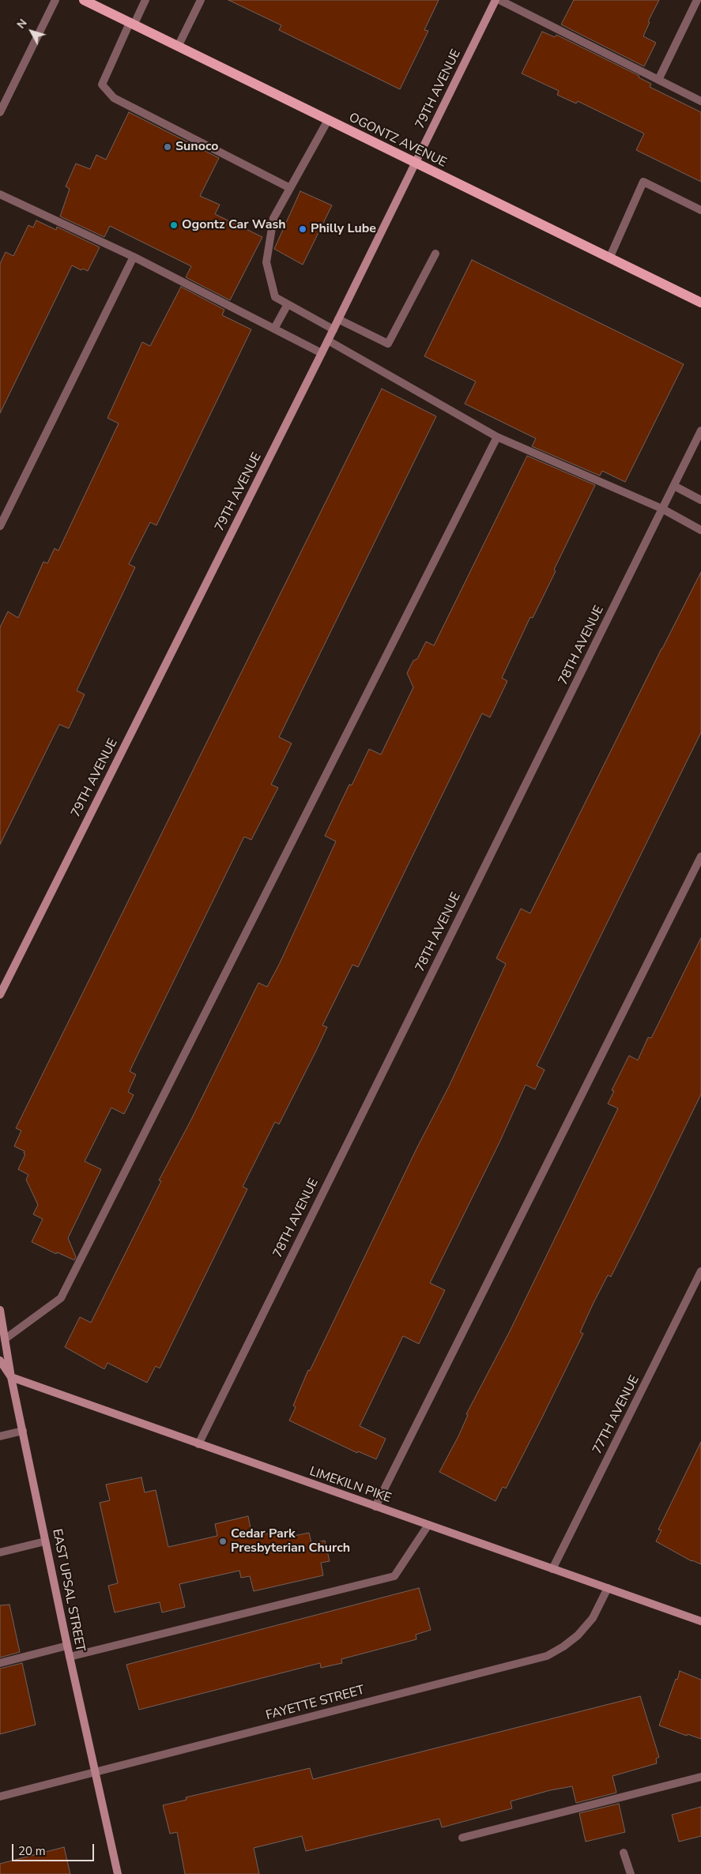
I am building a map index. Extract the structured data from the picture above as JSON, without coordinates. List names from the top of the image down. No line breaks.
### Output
{"streets":{"main road":["OGONTZ AVENUE"],"street":["79TH AVENUE","78TH AVENUE","77TH AVENUE","LIMEKILN PIKE","EAST UPSAL STREET","FAYETTE STREET"]},"crossings":[["79TH AVENUE","OGONTZ AVENUE"],["78TH AVENUE","LIMEKILN PIKE"],["77TH AVENUE","LIMEKILN PIKE"],["LIMEKILN PIKE","EAST UPSAL STREET"],["LIMEKILN PIKE","FAYETTE STREET"],["EAST UPSAL STREET","FAYETTE STREET"]],"places":["Sunoco","Ogontz Car Wash","Philly Lube","Cedar Park Presbyterian Church"],"scale_bar":"20 m","north":"top left"}
